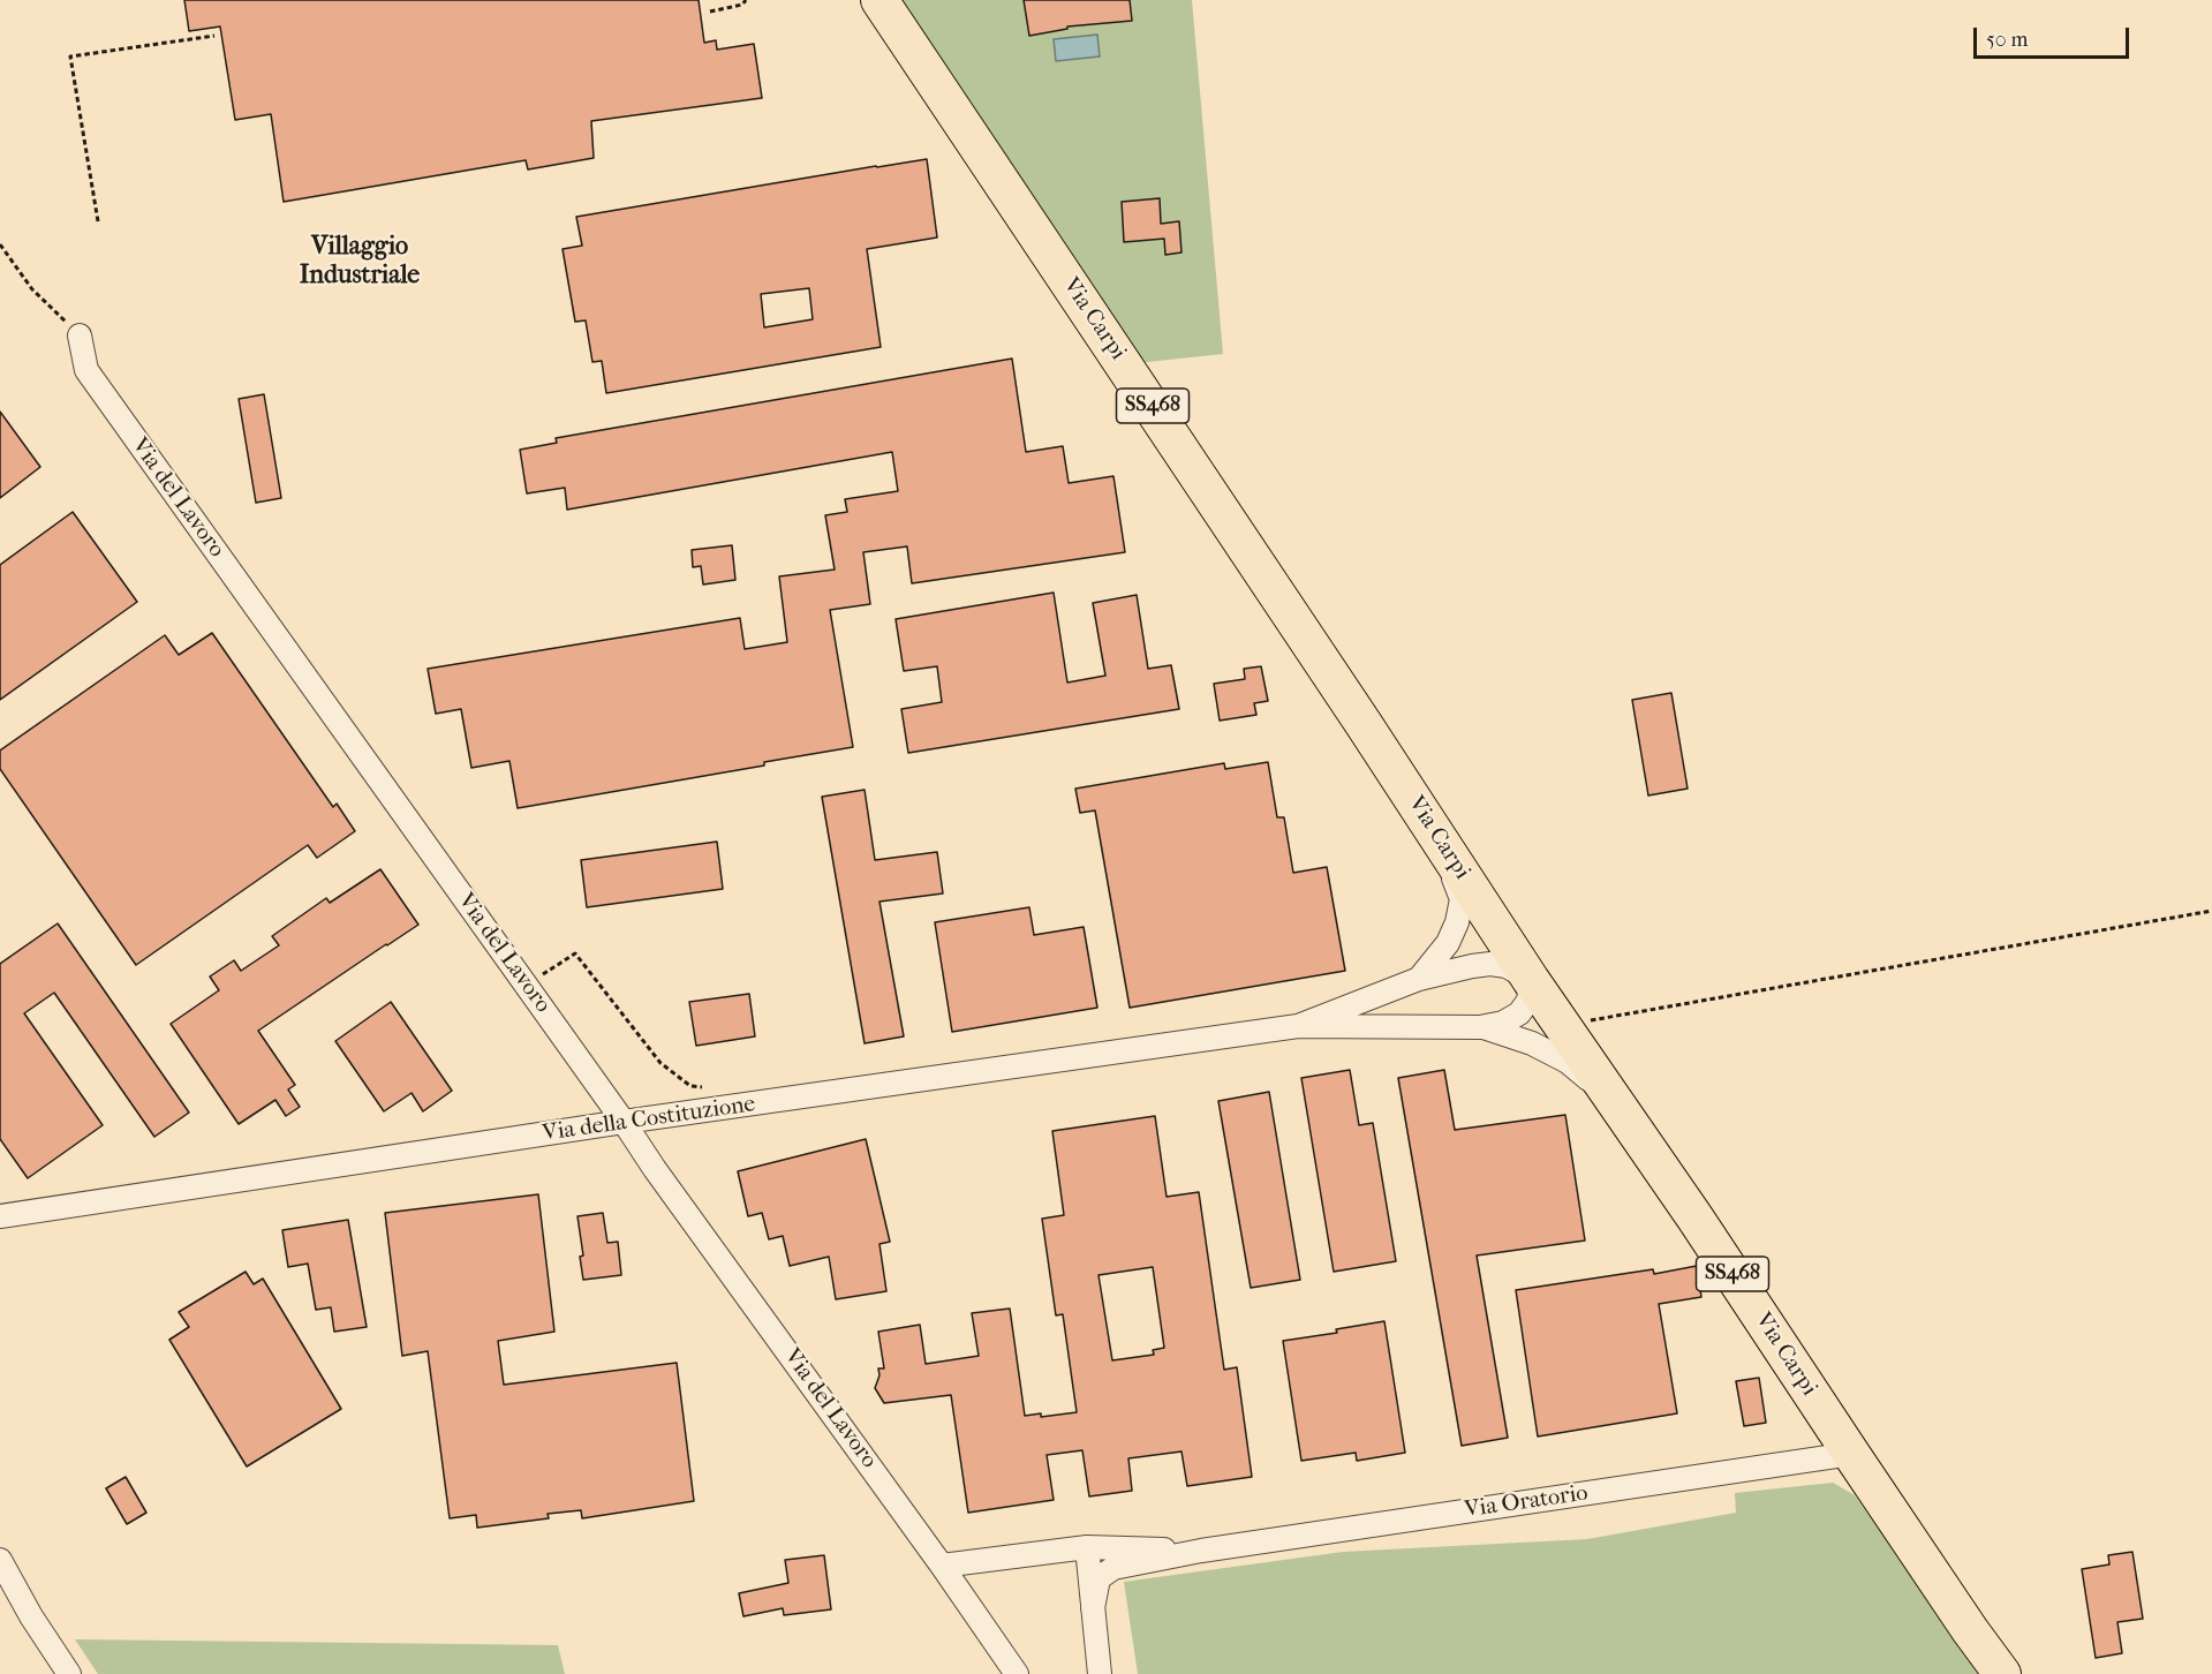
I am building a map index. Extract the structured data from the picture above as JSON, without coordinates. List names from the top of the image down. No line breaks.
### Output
{"streets":{"main road":["Via Carpi","SS468"],"street":["Via del Lavoro","Via della Costituzione","Via Oratorio"]},"crossings":[["Via Carpi","Via della Costituzione"],["Via Carpi","Via Oratorio"],["Via del Lavoro","Via della Costituzione"],["Via del Lavoro","Via Oratorio"]],"districts":["Villaggio Industriale"],"scale_bar":"50 m"}
